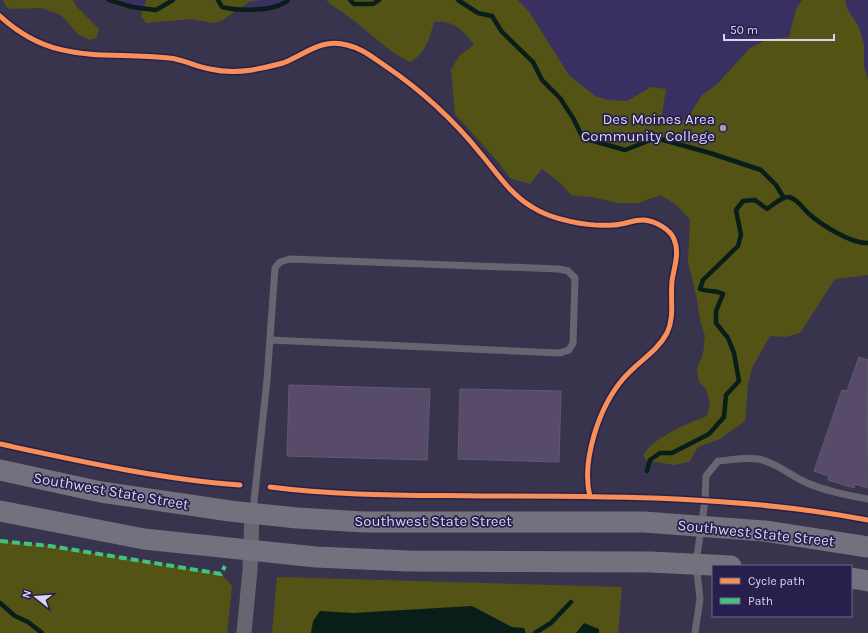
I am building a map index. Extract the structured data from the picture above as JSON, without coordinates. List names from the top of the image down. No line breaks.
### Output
{"streets":{"main road":["Southwest State Street"]},"places":["Des Moines Area Community College"],"legend":["Cycle path","Path"],"scale_bar":"50 m","north":"left"}
